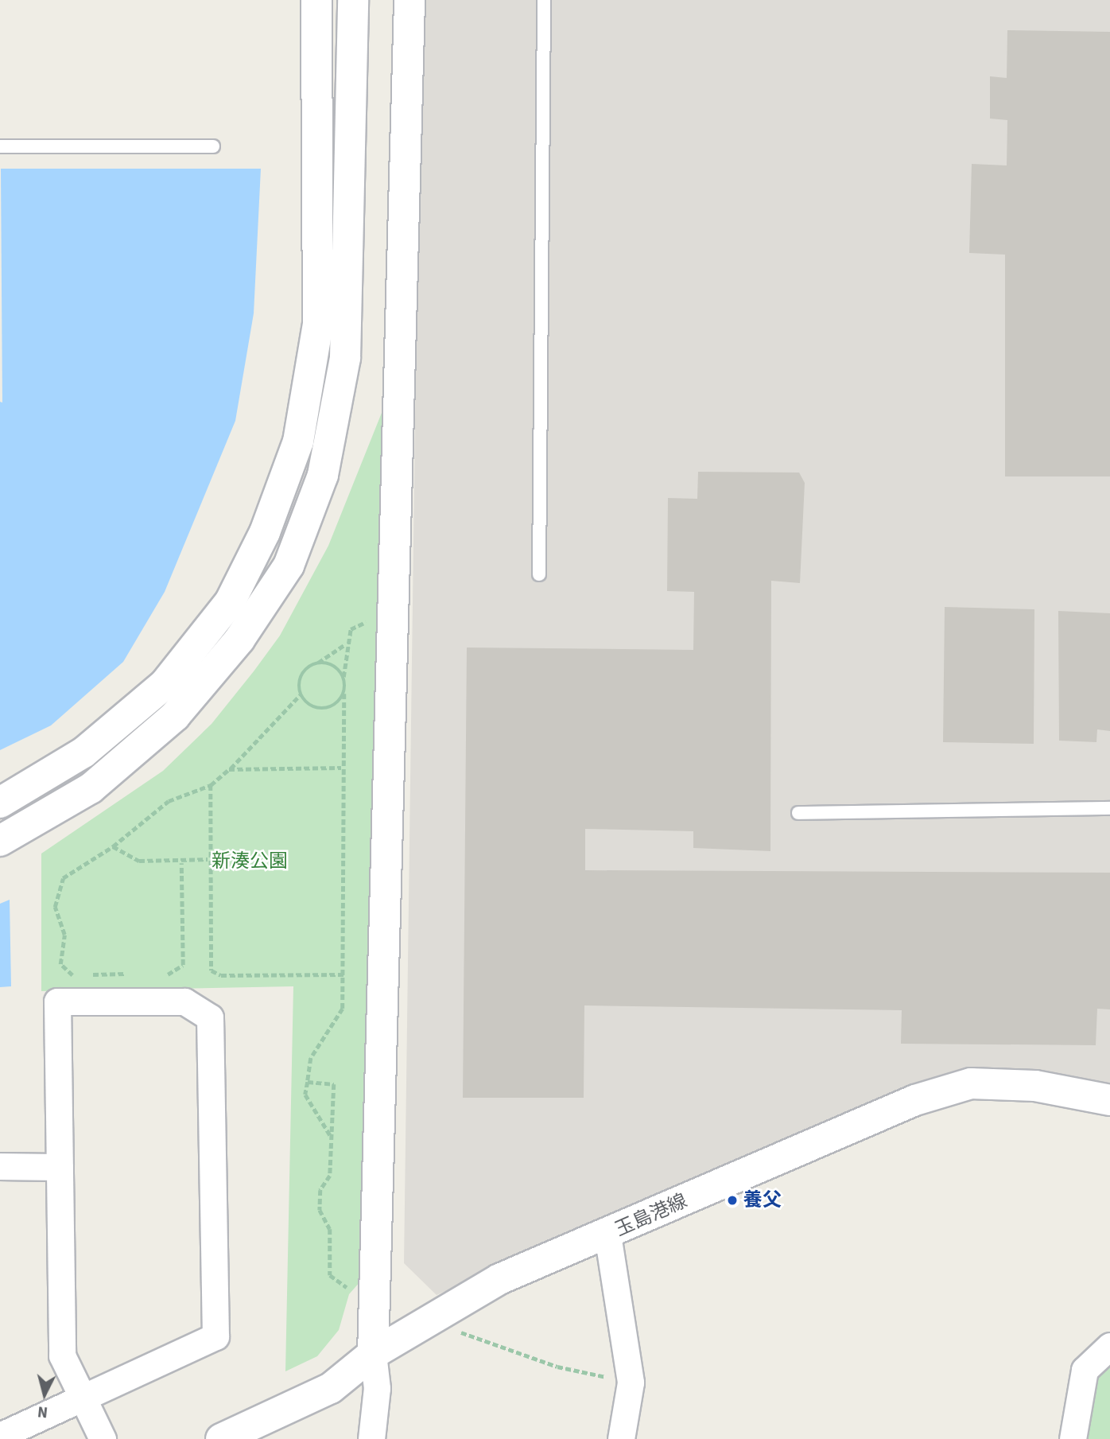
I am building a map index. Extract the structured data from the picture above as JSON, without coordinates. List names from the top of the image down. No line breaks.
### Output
{"streets":{"street":["玉島港線"]},"parks":["新湊公園"],"places":["養父"],"north":"bottom"}
